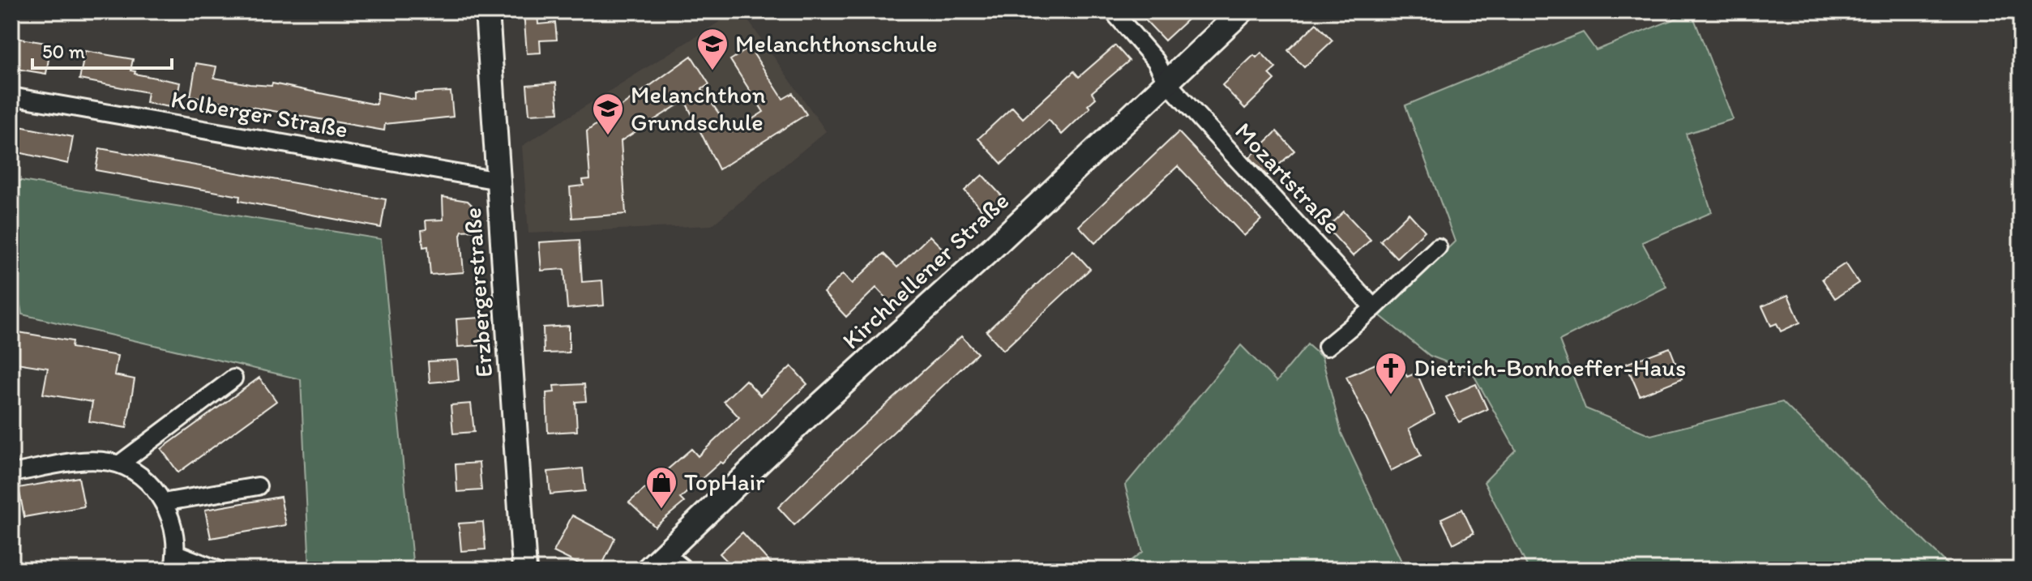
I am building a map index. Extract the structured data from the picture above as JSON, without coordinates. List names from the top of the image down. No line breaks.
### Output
{"streets":{"main road":["Kirchhellener Straße","Erzbergerstraße"],"street":["Kolberger Straße","Mozartstraße"]},"crossings":[["Kolberger Straße","Erzbergerstraße"],["Mozartstraße","Kirchhellener Straße"]],"places":{"school or university":["Melanchthonschule","Melanchthon Grundschule"],"church":["Dietrich-Bonhoeffer-Haus"],"shop":["TopHair"]},"scale_bar":"50 m"}
